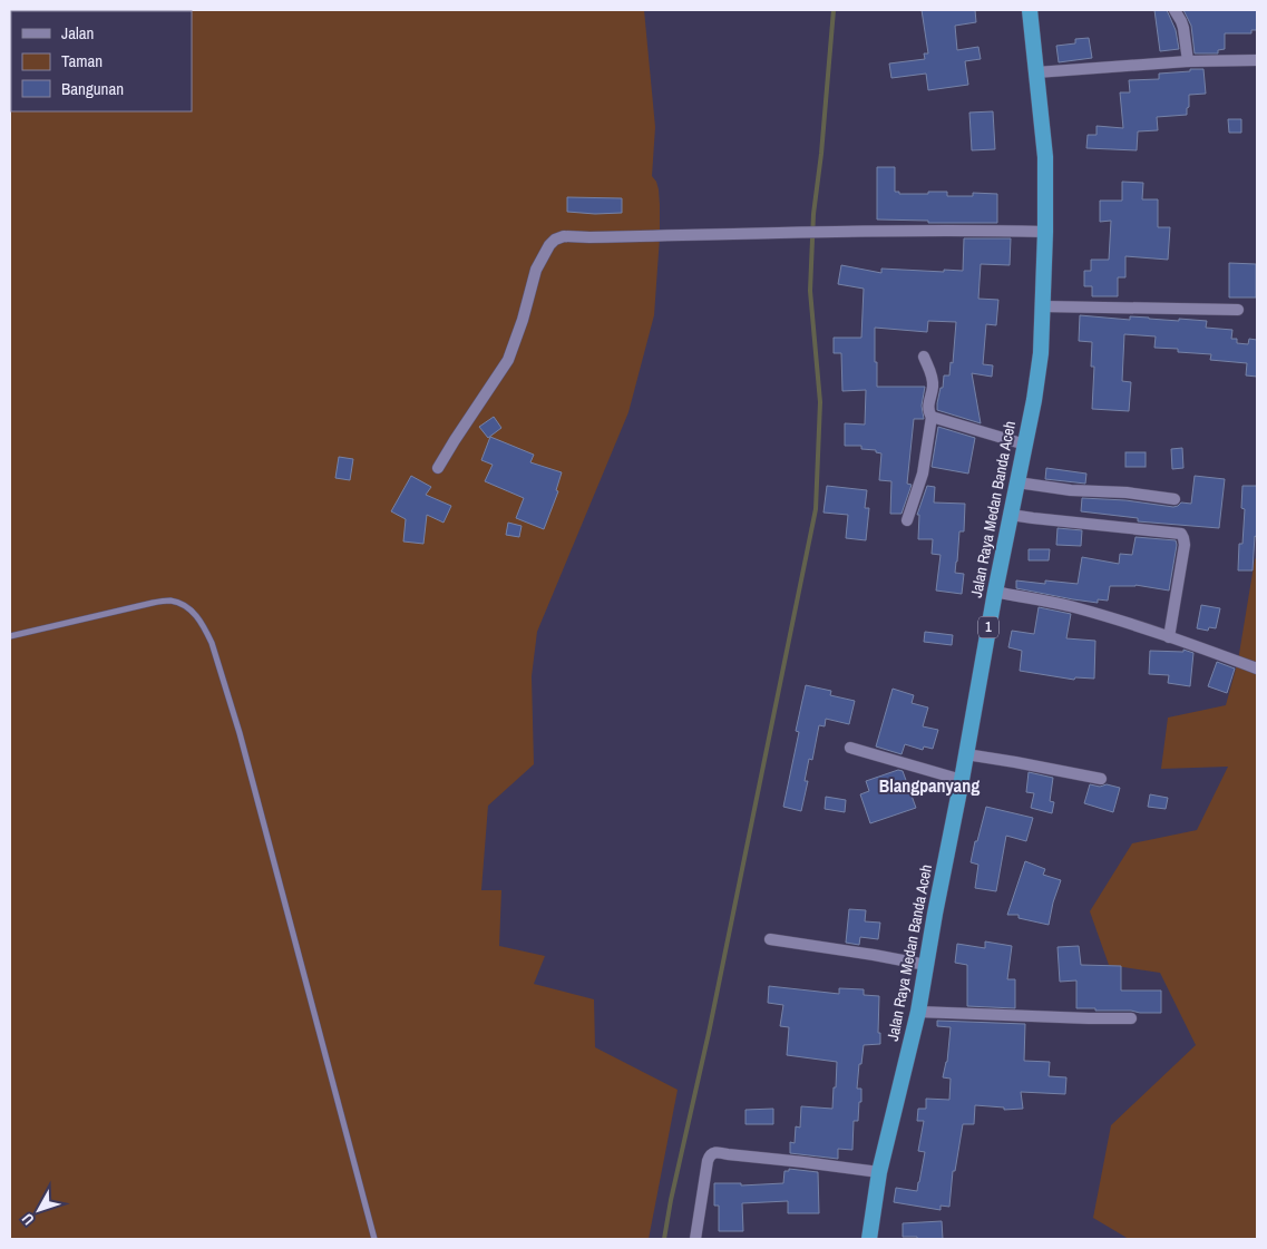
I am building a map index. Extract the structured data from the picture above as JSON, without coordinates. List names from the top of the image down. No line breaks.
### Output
{"streets":{"highway":["Jalan Raya Medan Banda Aceh","1"]},"districts":["Blangpanyang"],"legend":["Jalan","Taman","Bangunan"],"north":"bottom left"}
